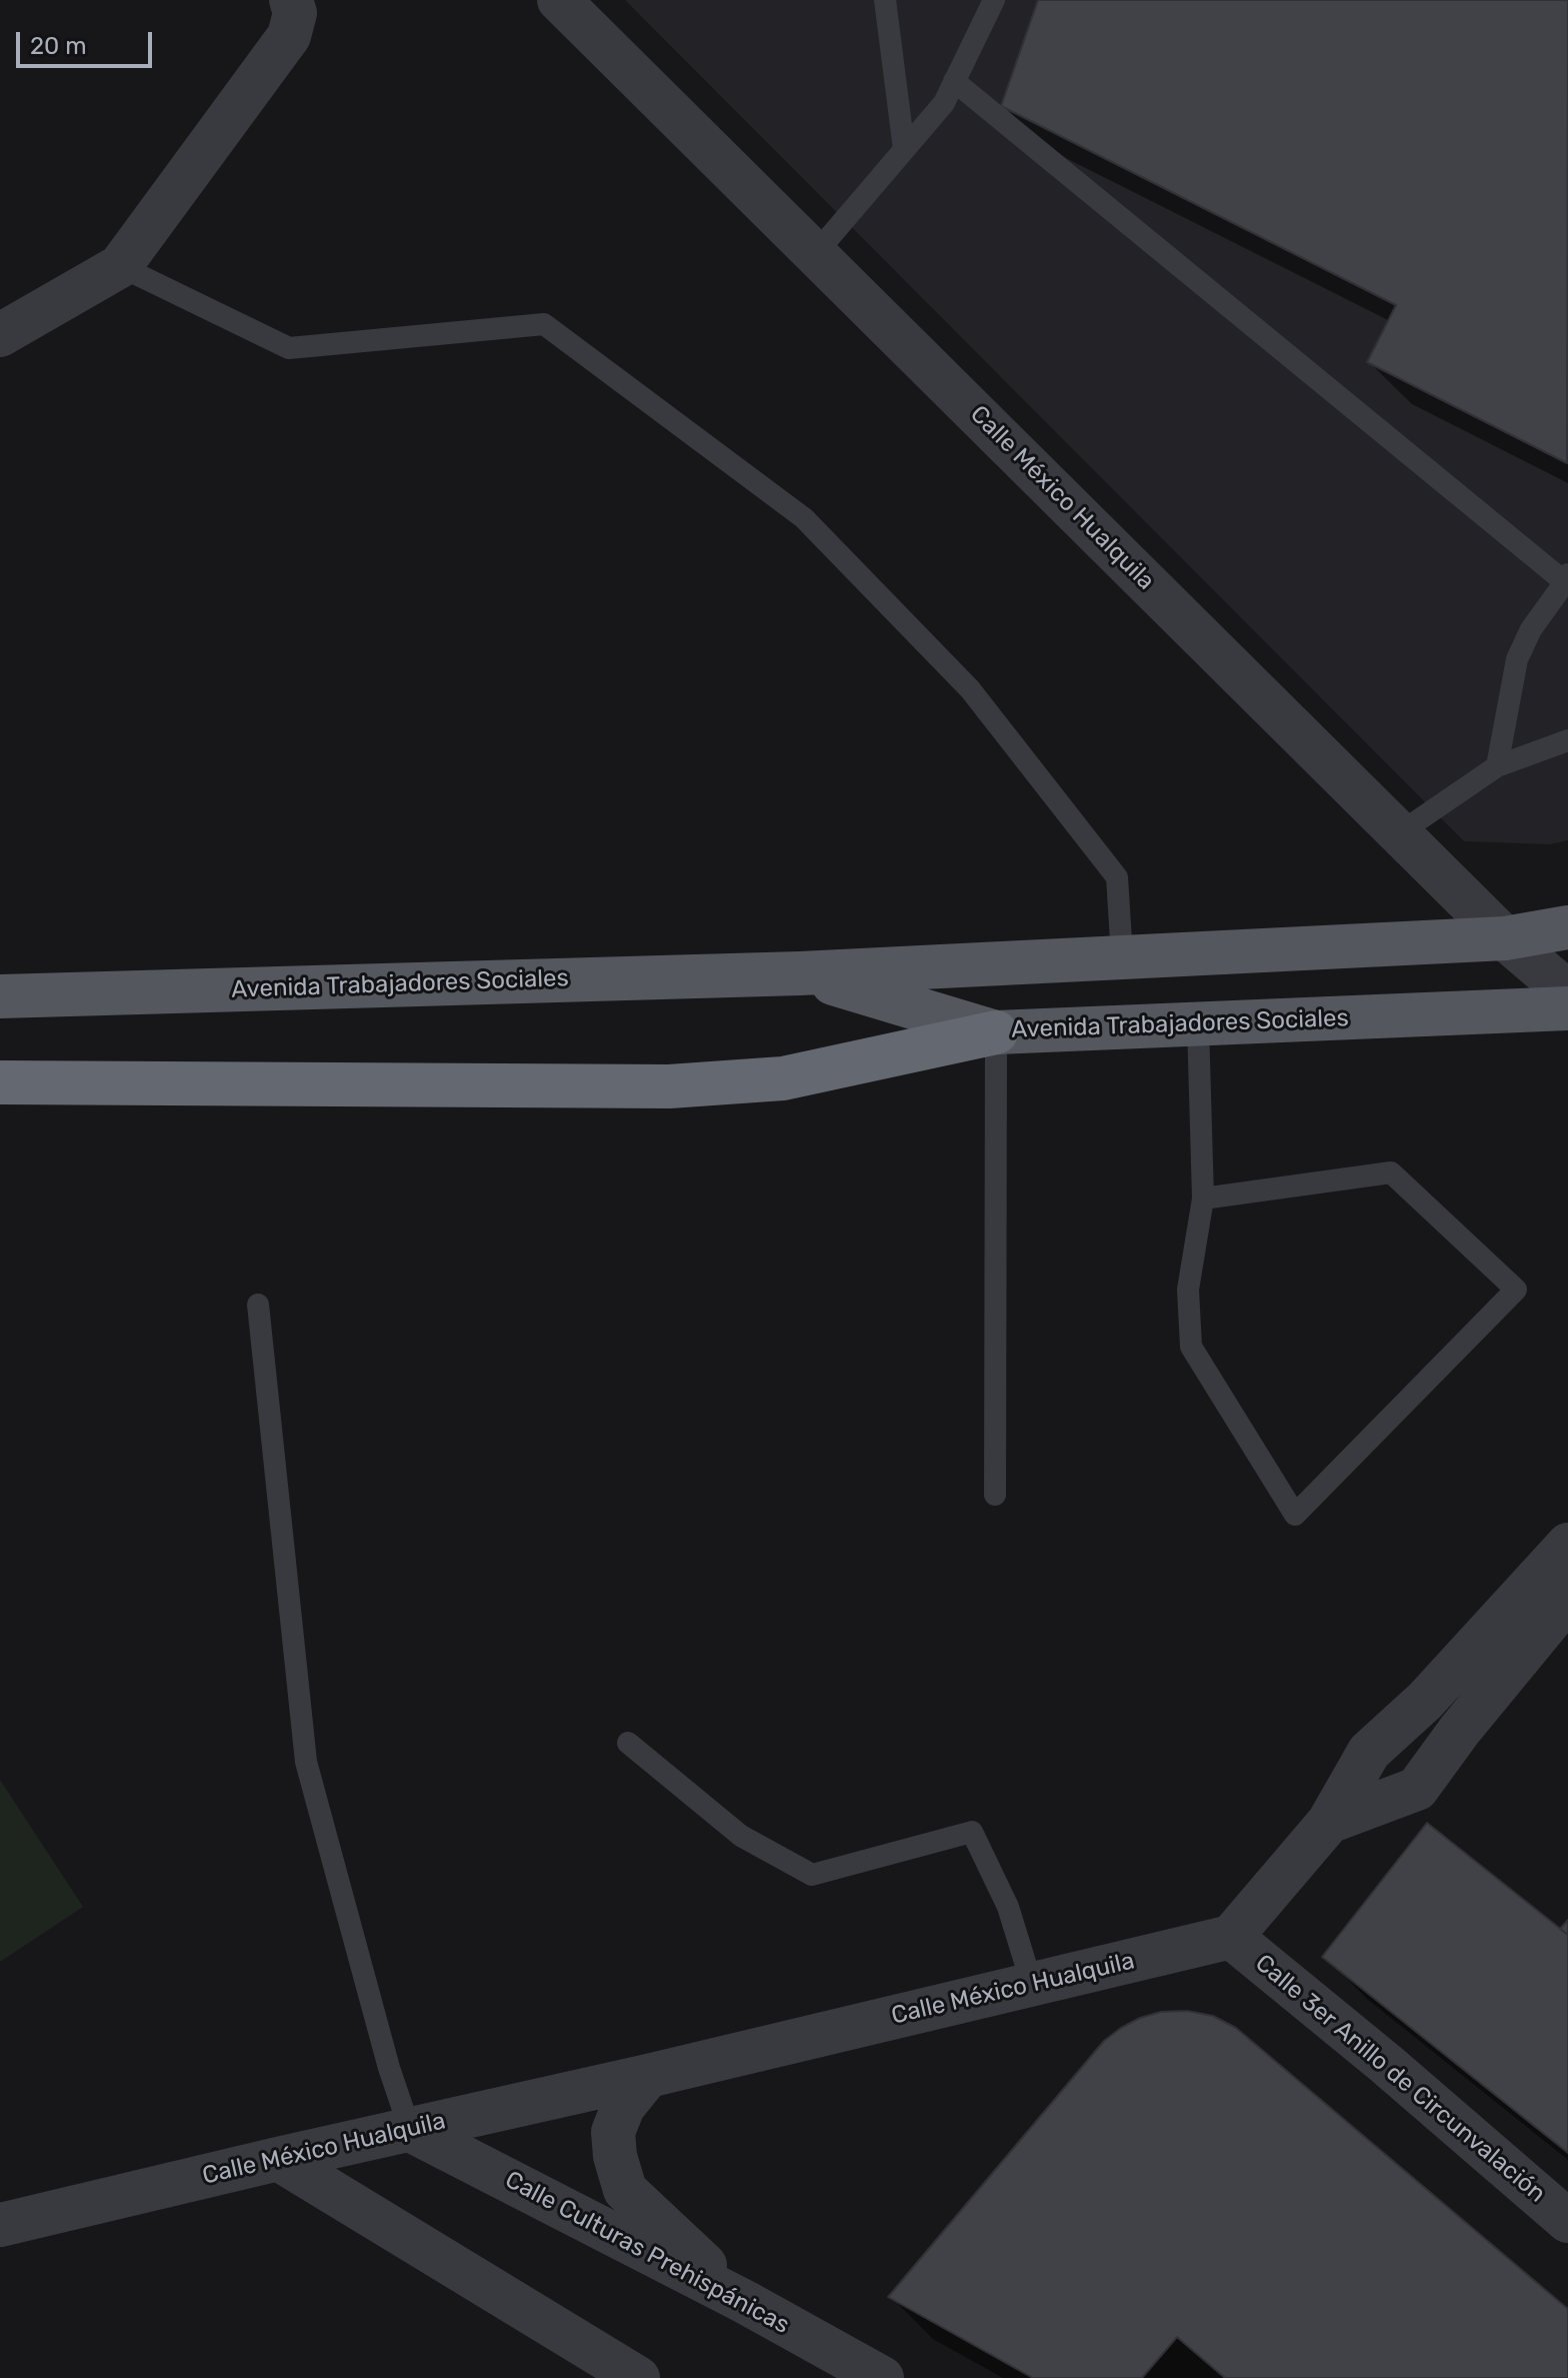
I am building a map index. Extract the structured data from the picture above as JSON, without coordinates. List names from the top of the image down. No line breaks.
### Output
{"streets":{"main road":["Avenida Trabajadores Sociales"],"street":["Calle México Hualquila","Calle 3er Anillo de Circunvalación","Calle Culturas Prehispánicas"]},"crossings":[["Calle México Hualquila","Avenida Trabajadores Sociales"],["Calle México Hualquila","Calle 3er Anillo de Circunvalación"],["Calle México Hualquila","Calle Culturas Prehispánicas"]],"scale_bar":"20 m"}
